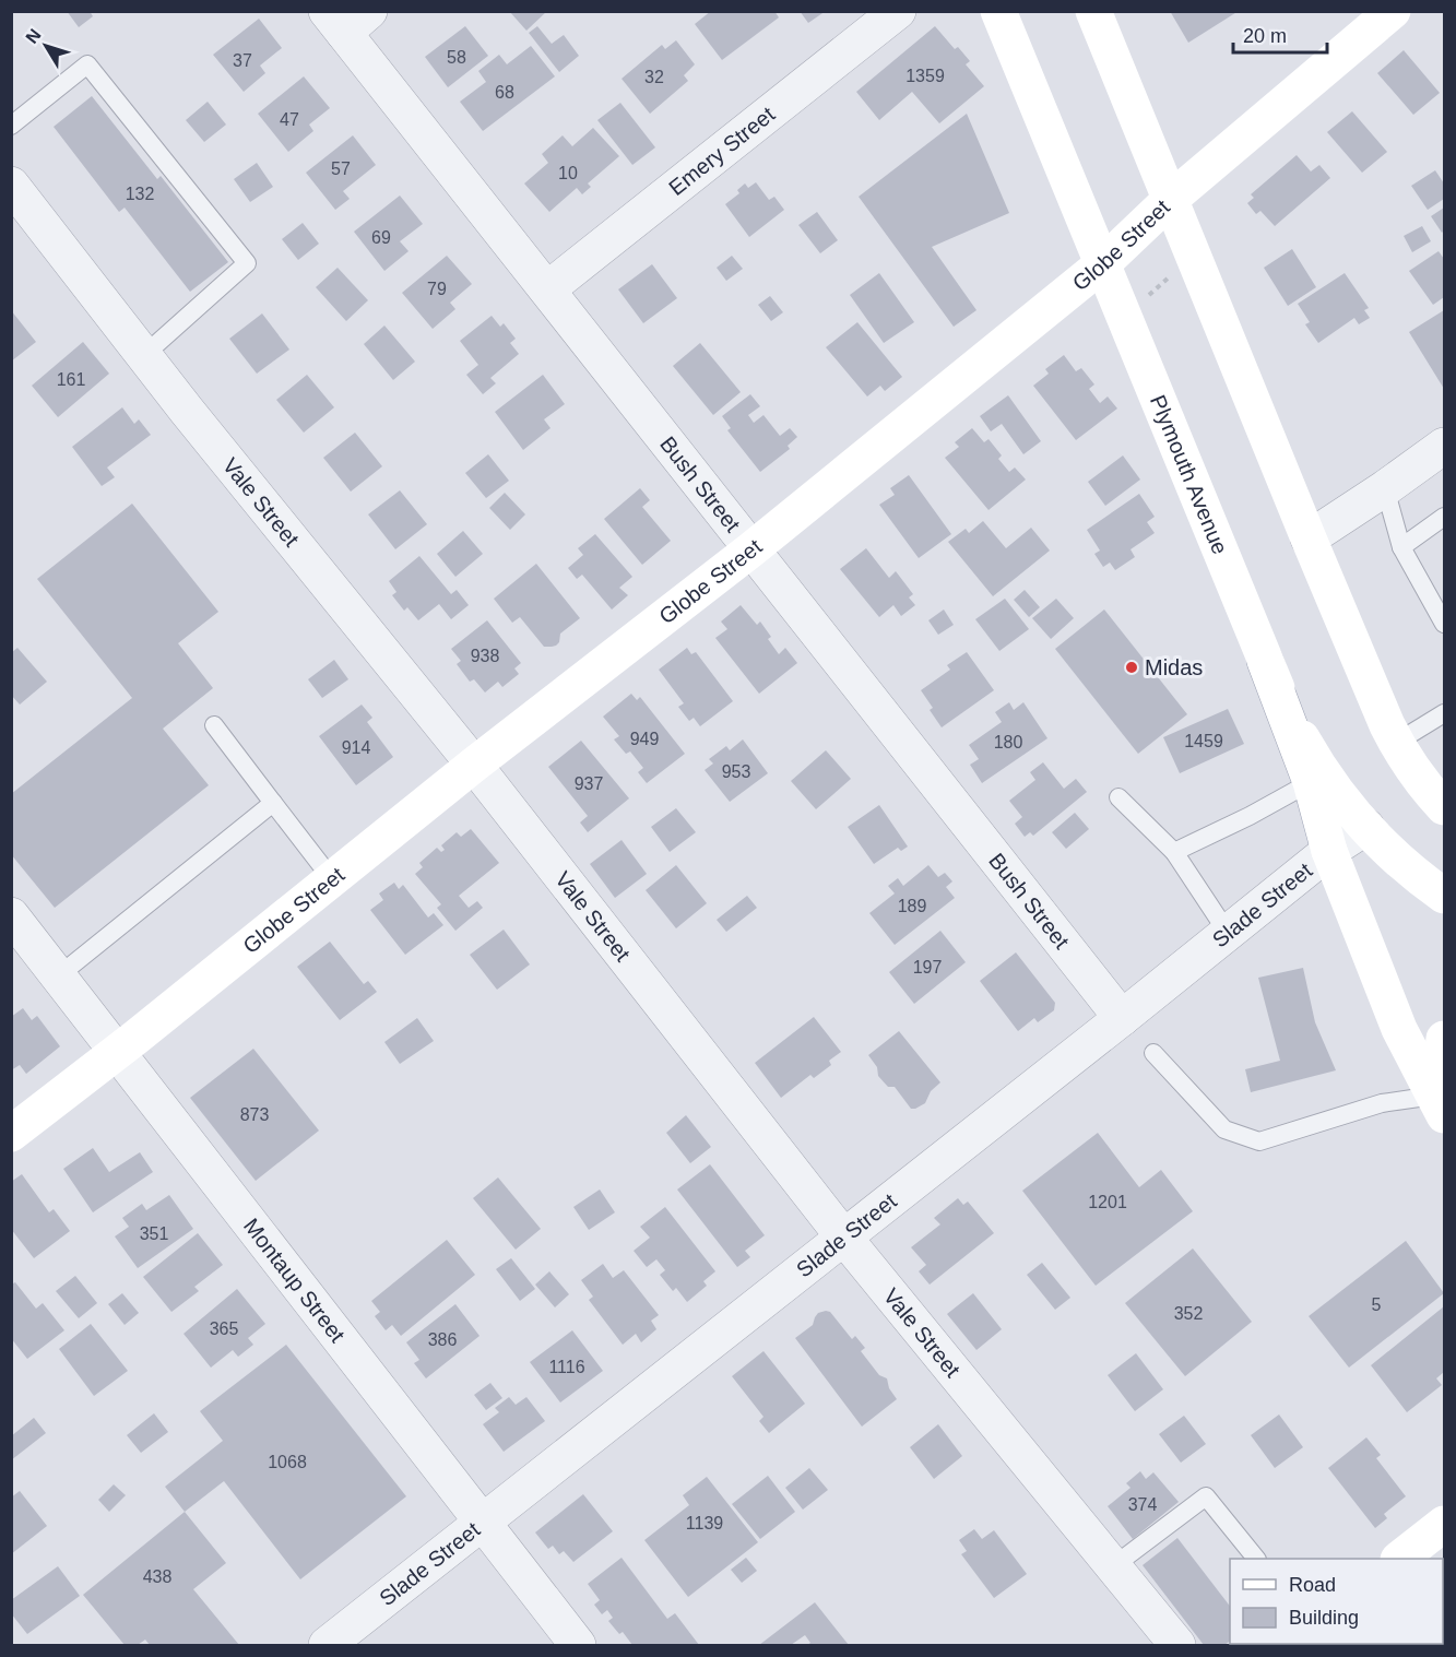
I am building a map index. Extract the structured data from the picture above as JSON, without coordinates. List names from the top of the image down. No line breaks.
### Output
{"streets":{"main road":["Globe Street","Plymouth Avenue"],"street":["Emery Street","Bush Street","Vale Street","Slade Street","Montaup Street"]},"crossings":[["Emery Street","Bush Street"],["Globe Street","Plymouth Avenue"],["Globe Street","Bush Street"],["Globe Street","Vale Street"],["Globe Street","Montaup Street"],["Plymouth Avenue","Slade Street"],["Bush Street","Slade Street"],["Vale Street","Slade Street"],["Slade Street","Montaup Street"]],"places":["Midas"],"house_numbers":["58","37","1359","32","68","47","57","10","132","69","79","161","938","949","1459","180","914","953","937","189","197","873","1201","351","5","352","365","386","1116","1068","374","1139","438"],"legend":["Road","Building"],"scale_bar":"20 m","north":"top left"}
